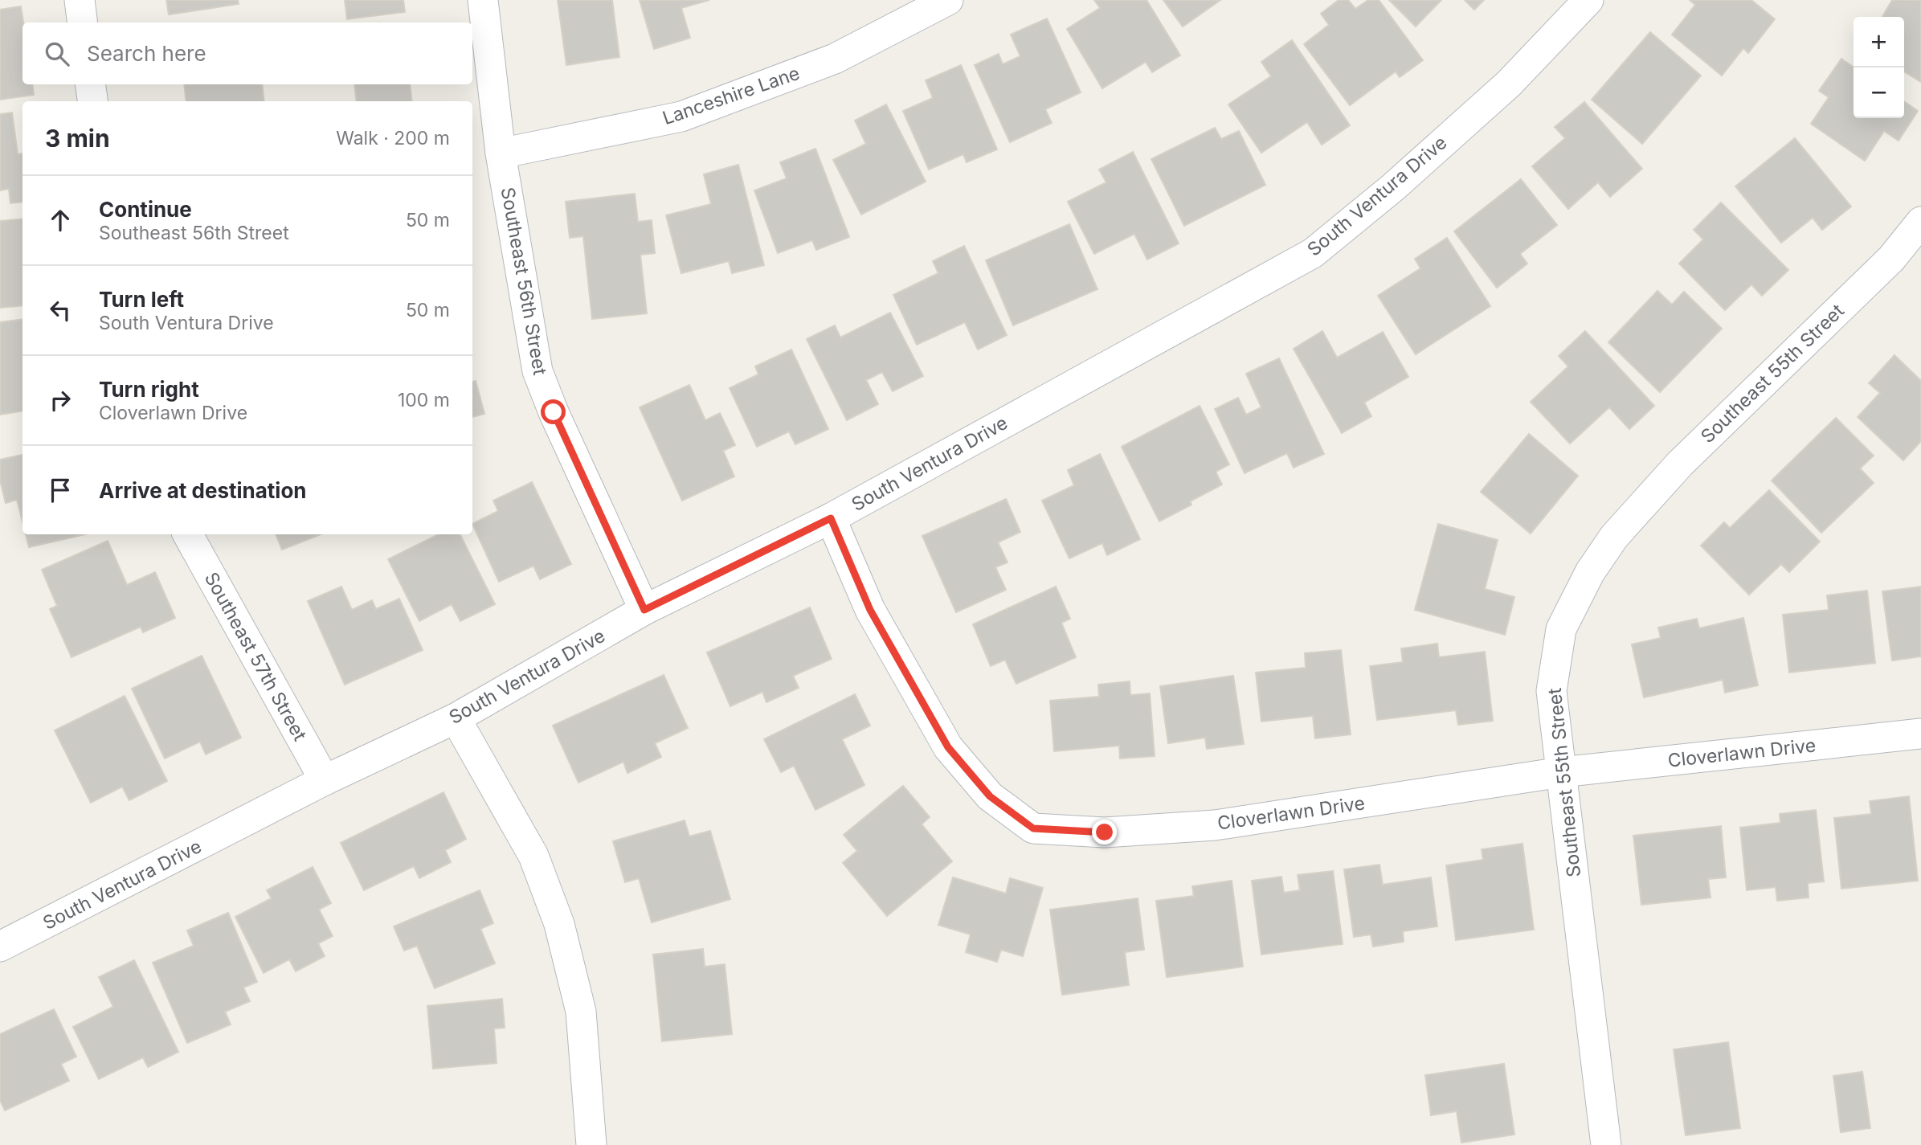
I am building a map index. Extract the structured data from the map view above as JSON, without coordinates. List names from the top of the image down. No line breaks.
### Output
{"streets":{"street":["Lanceshire Lane","South Ventura Drive","Southeast 56th Street","Southeast 55th Street","Southeast 57th Street","Cloverlawn Drive"]},"crossings":[["Lanceshire Lane","Southeast 56th Street"],["South Ventura Drive","Southeast 56th Street"],["South Ventura Drive","Southeast 57th Street"],["South Ventura Drive","Cloverlawn Drive"],["Southeast 55th Street","Cloverlawn Drive"]],"page":{"map_buttons":["+","−"],"search":"Search here","heading":["3 min","Walk · 200 m"],"list":[["Continue","Southeast 56th Street","50 m"],["Turn left","South Ventura Drive","50 m"],["Turn right","Cloverlawn Drive","100 m"],"Arrive at destination"]}}
